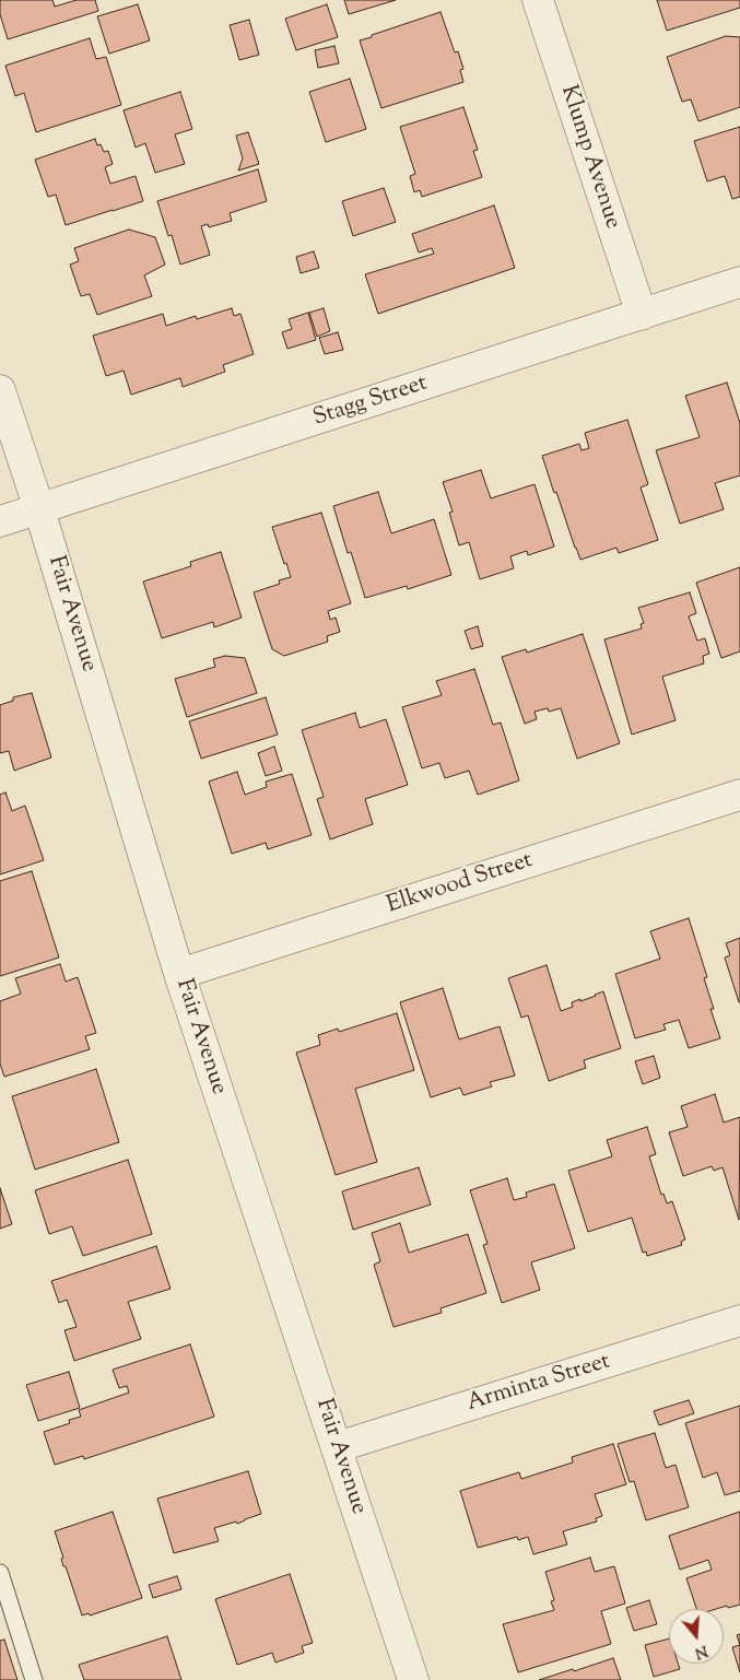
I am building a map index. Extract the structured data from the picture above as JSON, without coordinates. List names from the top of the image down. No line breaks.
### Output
{"streets":{"street":["Klump Avenue","Stagg Street","Fair Avenue","Elkwood Street","Arminta Street"]},"crossings":[["Klump Avenue","Stagg Street"],["Stagg Street","Fair Avenue"],["Fair Avenue","Elkwood Street"],["Fair Avenue","Arminta Street"]],"north":"bottom"}
